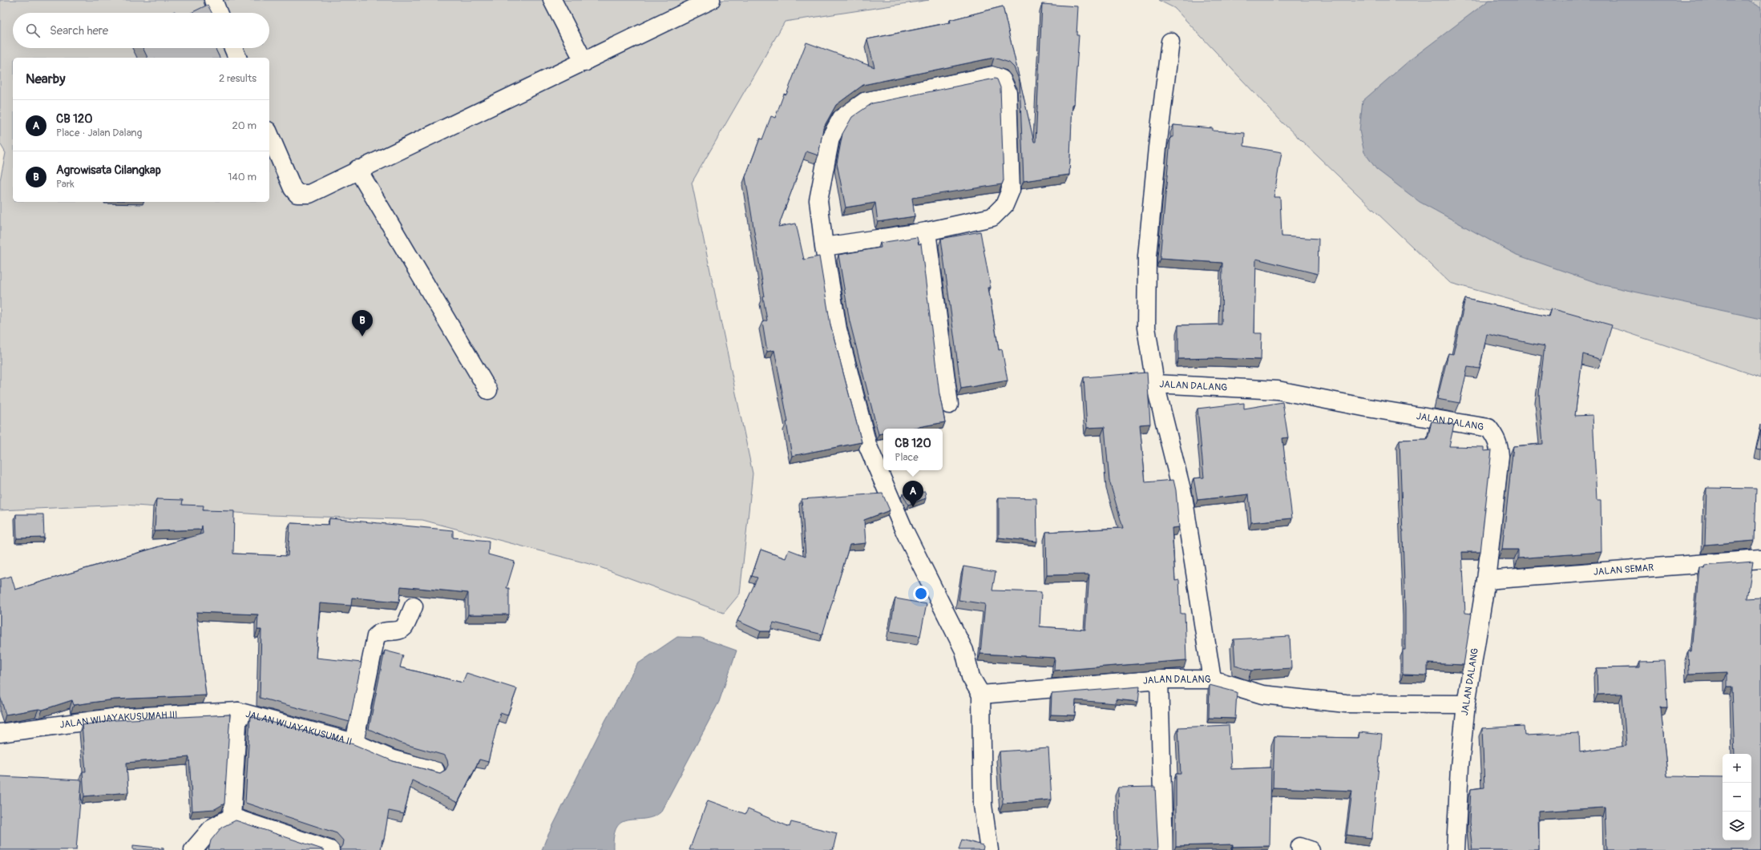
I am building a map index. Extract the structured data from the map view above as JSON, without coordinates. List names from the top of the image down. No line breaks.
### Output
{"streets":{"street":["JALAN DALANG","JALAN SEMAR","JALAN WIJAYAKUSUMAH III","JALAN WIJAYAKUSUMA II"]},"crossings":[["JALAN DALANG","JALAN SEMAR"],["JALAN WIJAYAKUSUMAH III","JALAN WIJAYAKUSUMA II"]],"page":{"search":"Search here","heading":["Nearby","2 results"],"list":[{"mark":"A","name":"CB 120","note":"Place · Jalan Dalang","value":"20 m"},{"mark":"B","name":"Agrowisata Cilangkap","note":"Park","value":"140 m"}],"pins":["B","A"],"popup":["CB 120","Place"],"map_buttons":["+","−"]}}
